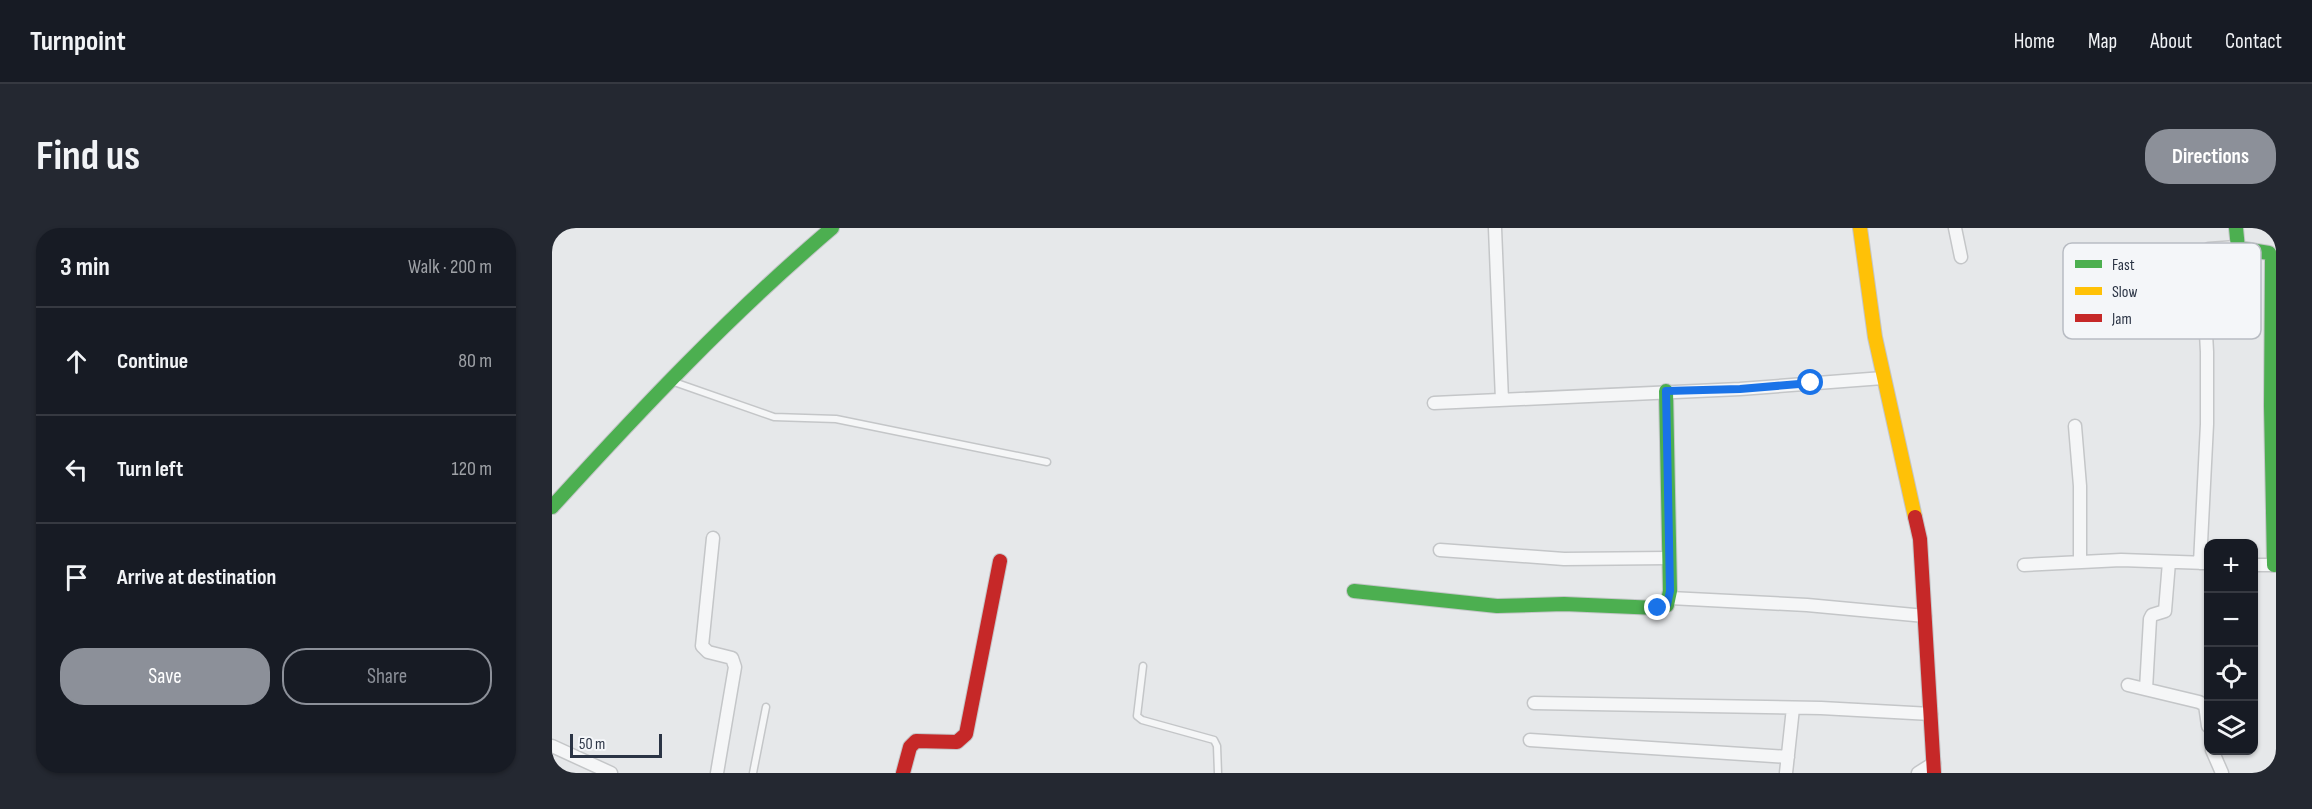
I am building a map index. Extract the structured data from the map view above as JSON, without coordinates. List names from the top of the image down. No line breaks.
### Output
{"legend":["Fast","Slow","Jam"],"scale_bar":"50 m","page":{"header":"Turnpoint","nav":["Home","Map","About","Contact"],"buttons":["Directions",["Save","Share"]],"title":"Find us","heading":["3 min","Walk · 200 m"],"list":[["Continue","80 m"],["Turn left","120 m"],"Arrive at destination"],"map_buttons":["+","−"],"scale":"50 m"}}
